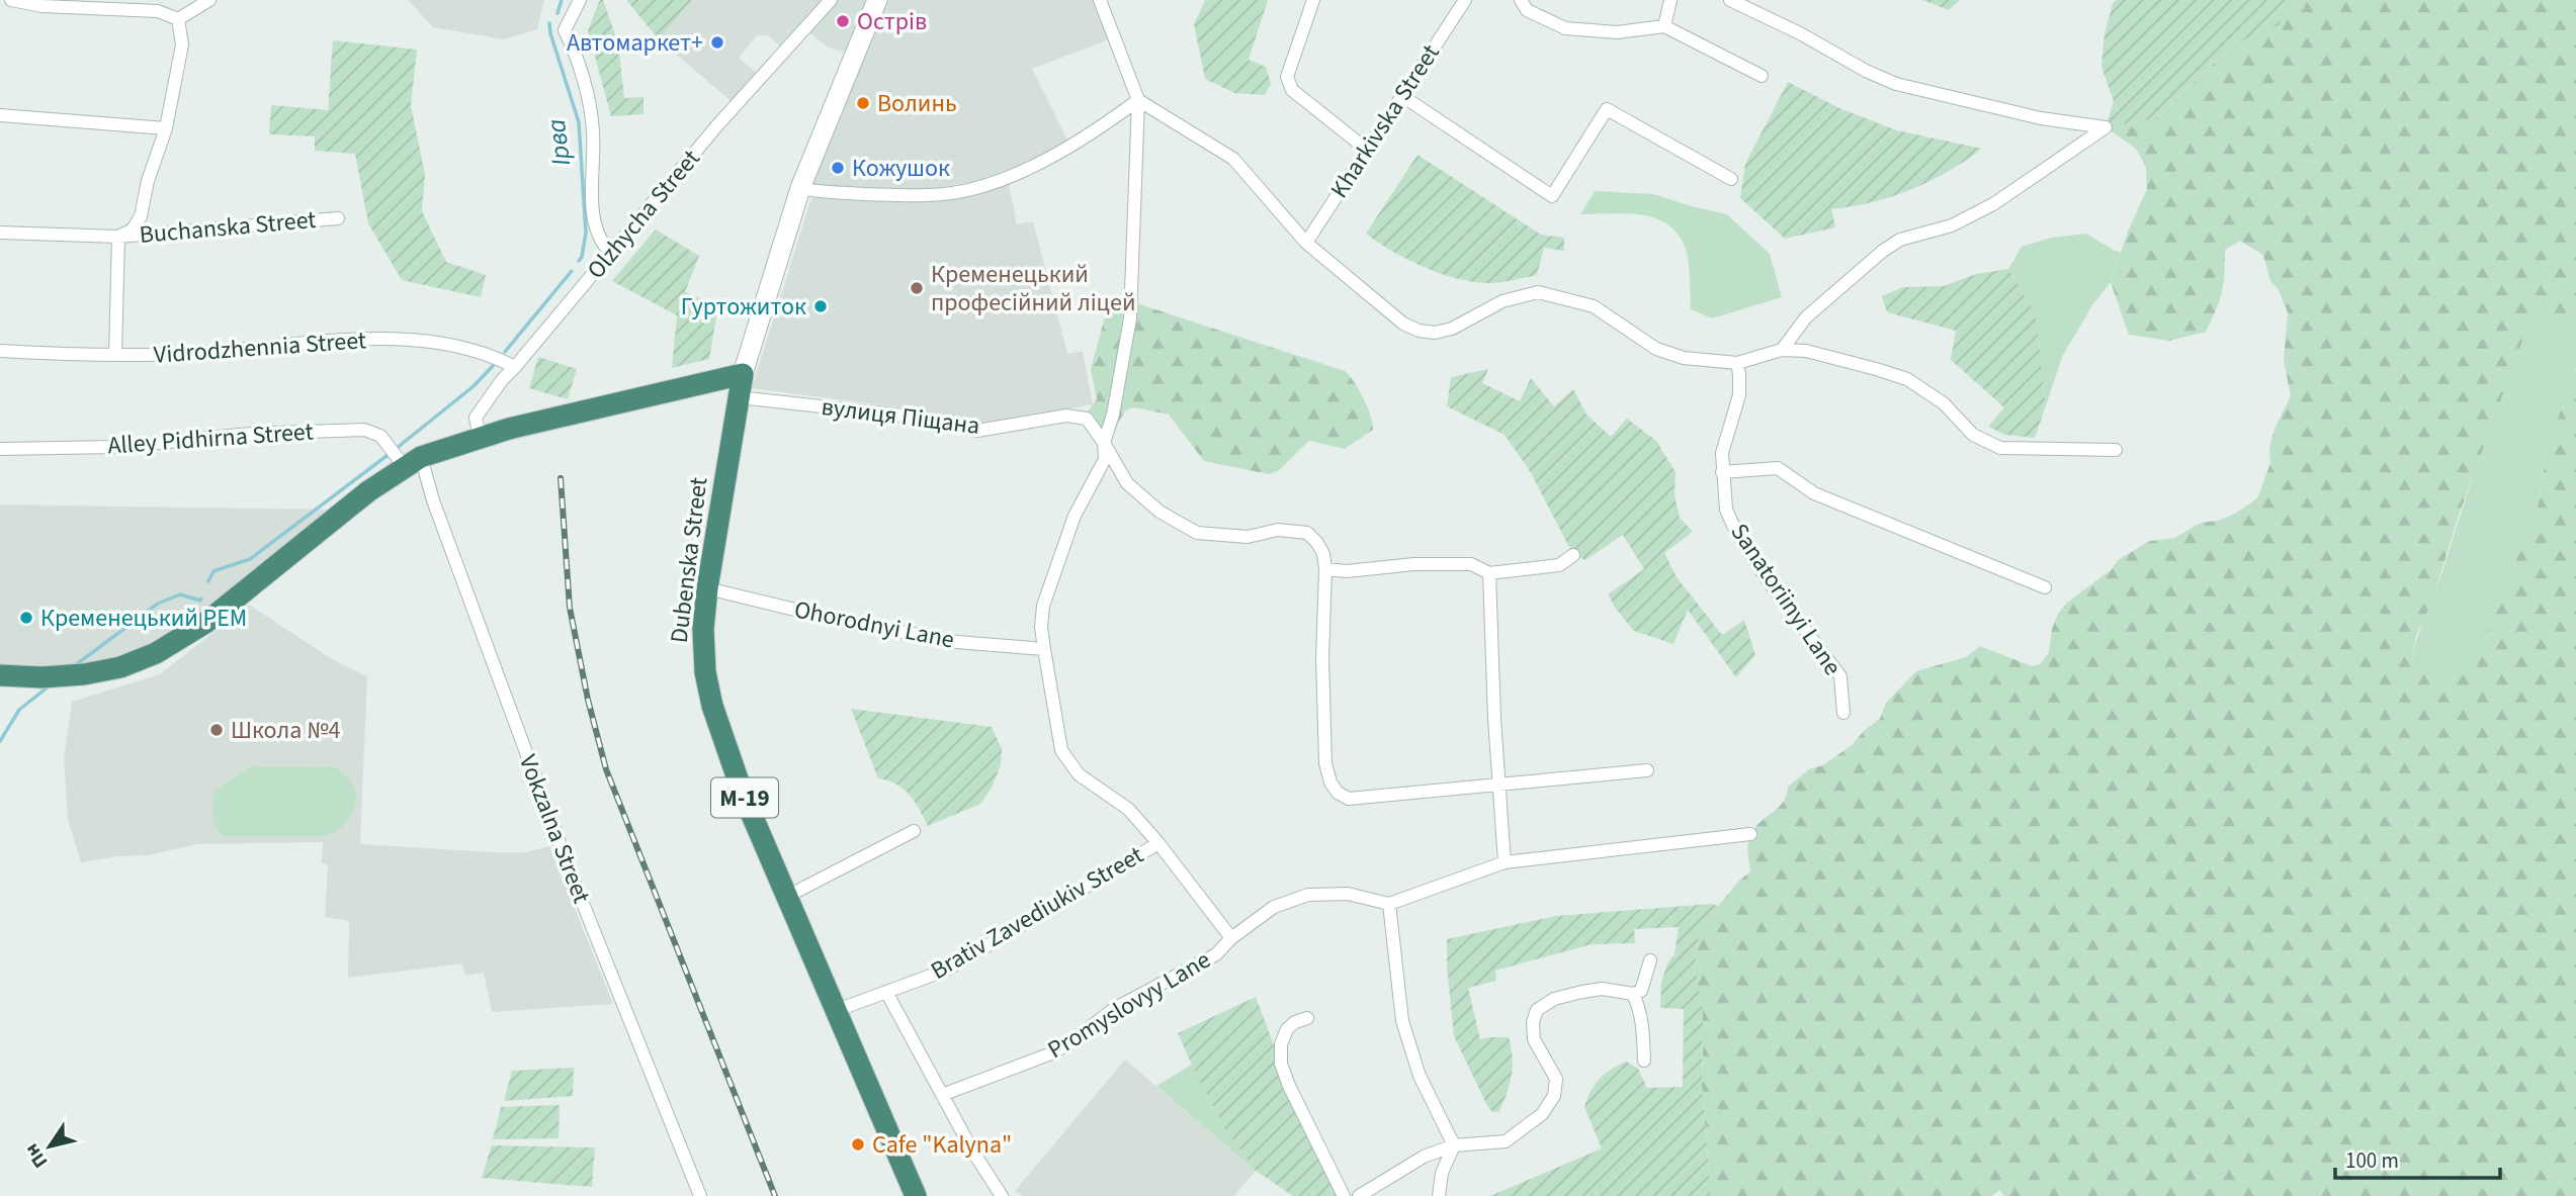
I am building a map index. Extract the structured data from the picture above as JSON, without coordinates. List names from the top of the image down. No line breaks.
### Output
{"streets":{"highway":["Dubenska Street","М-19"],"street":["Kharkivska Street","Olzhycha Street","Buchanska Street","Vidrodzhennia Street","вулиця Піщана","Alley Pidhirna Street","Sanatoriinyi Lane","Ohorodnyi Lane","Vokzalna Street","Brativ Zavediukiv Street","Promyslovyy Lane"]},"crossings":[["Olzhycha Street","Vidrodzhennia Street"],["Buchanska Street","Vidrodzhennia Street"],["вулиця Піщана","Dubenska Street"],["Alley Pidhirna Street","Vokzalna Street"],["Dubenska Street","Ohorodnyi Lane"],["Dubenska Street","Brativ Zavediukiv Street"]],"water":["Ірва"],"places":["Острів","Автомаркет+","Волинь","Кожушок","Кременецький професійний ліцей","Гуртожиток","Кременецький РЕМ","Школа №4","Cafe \"Kalyna\""],"scale_bar":"100 m","north":"bottom left"}
